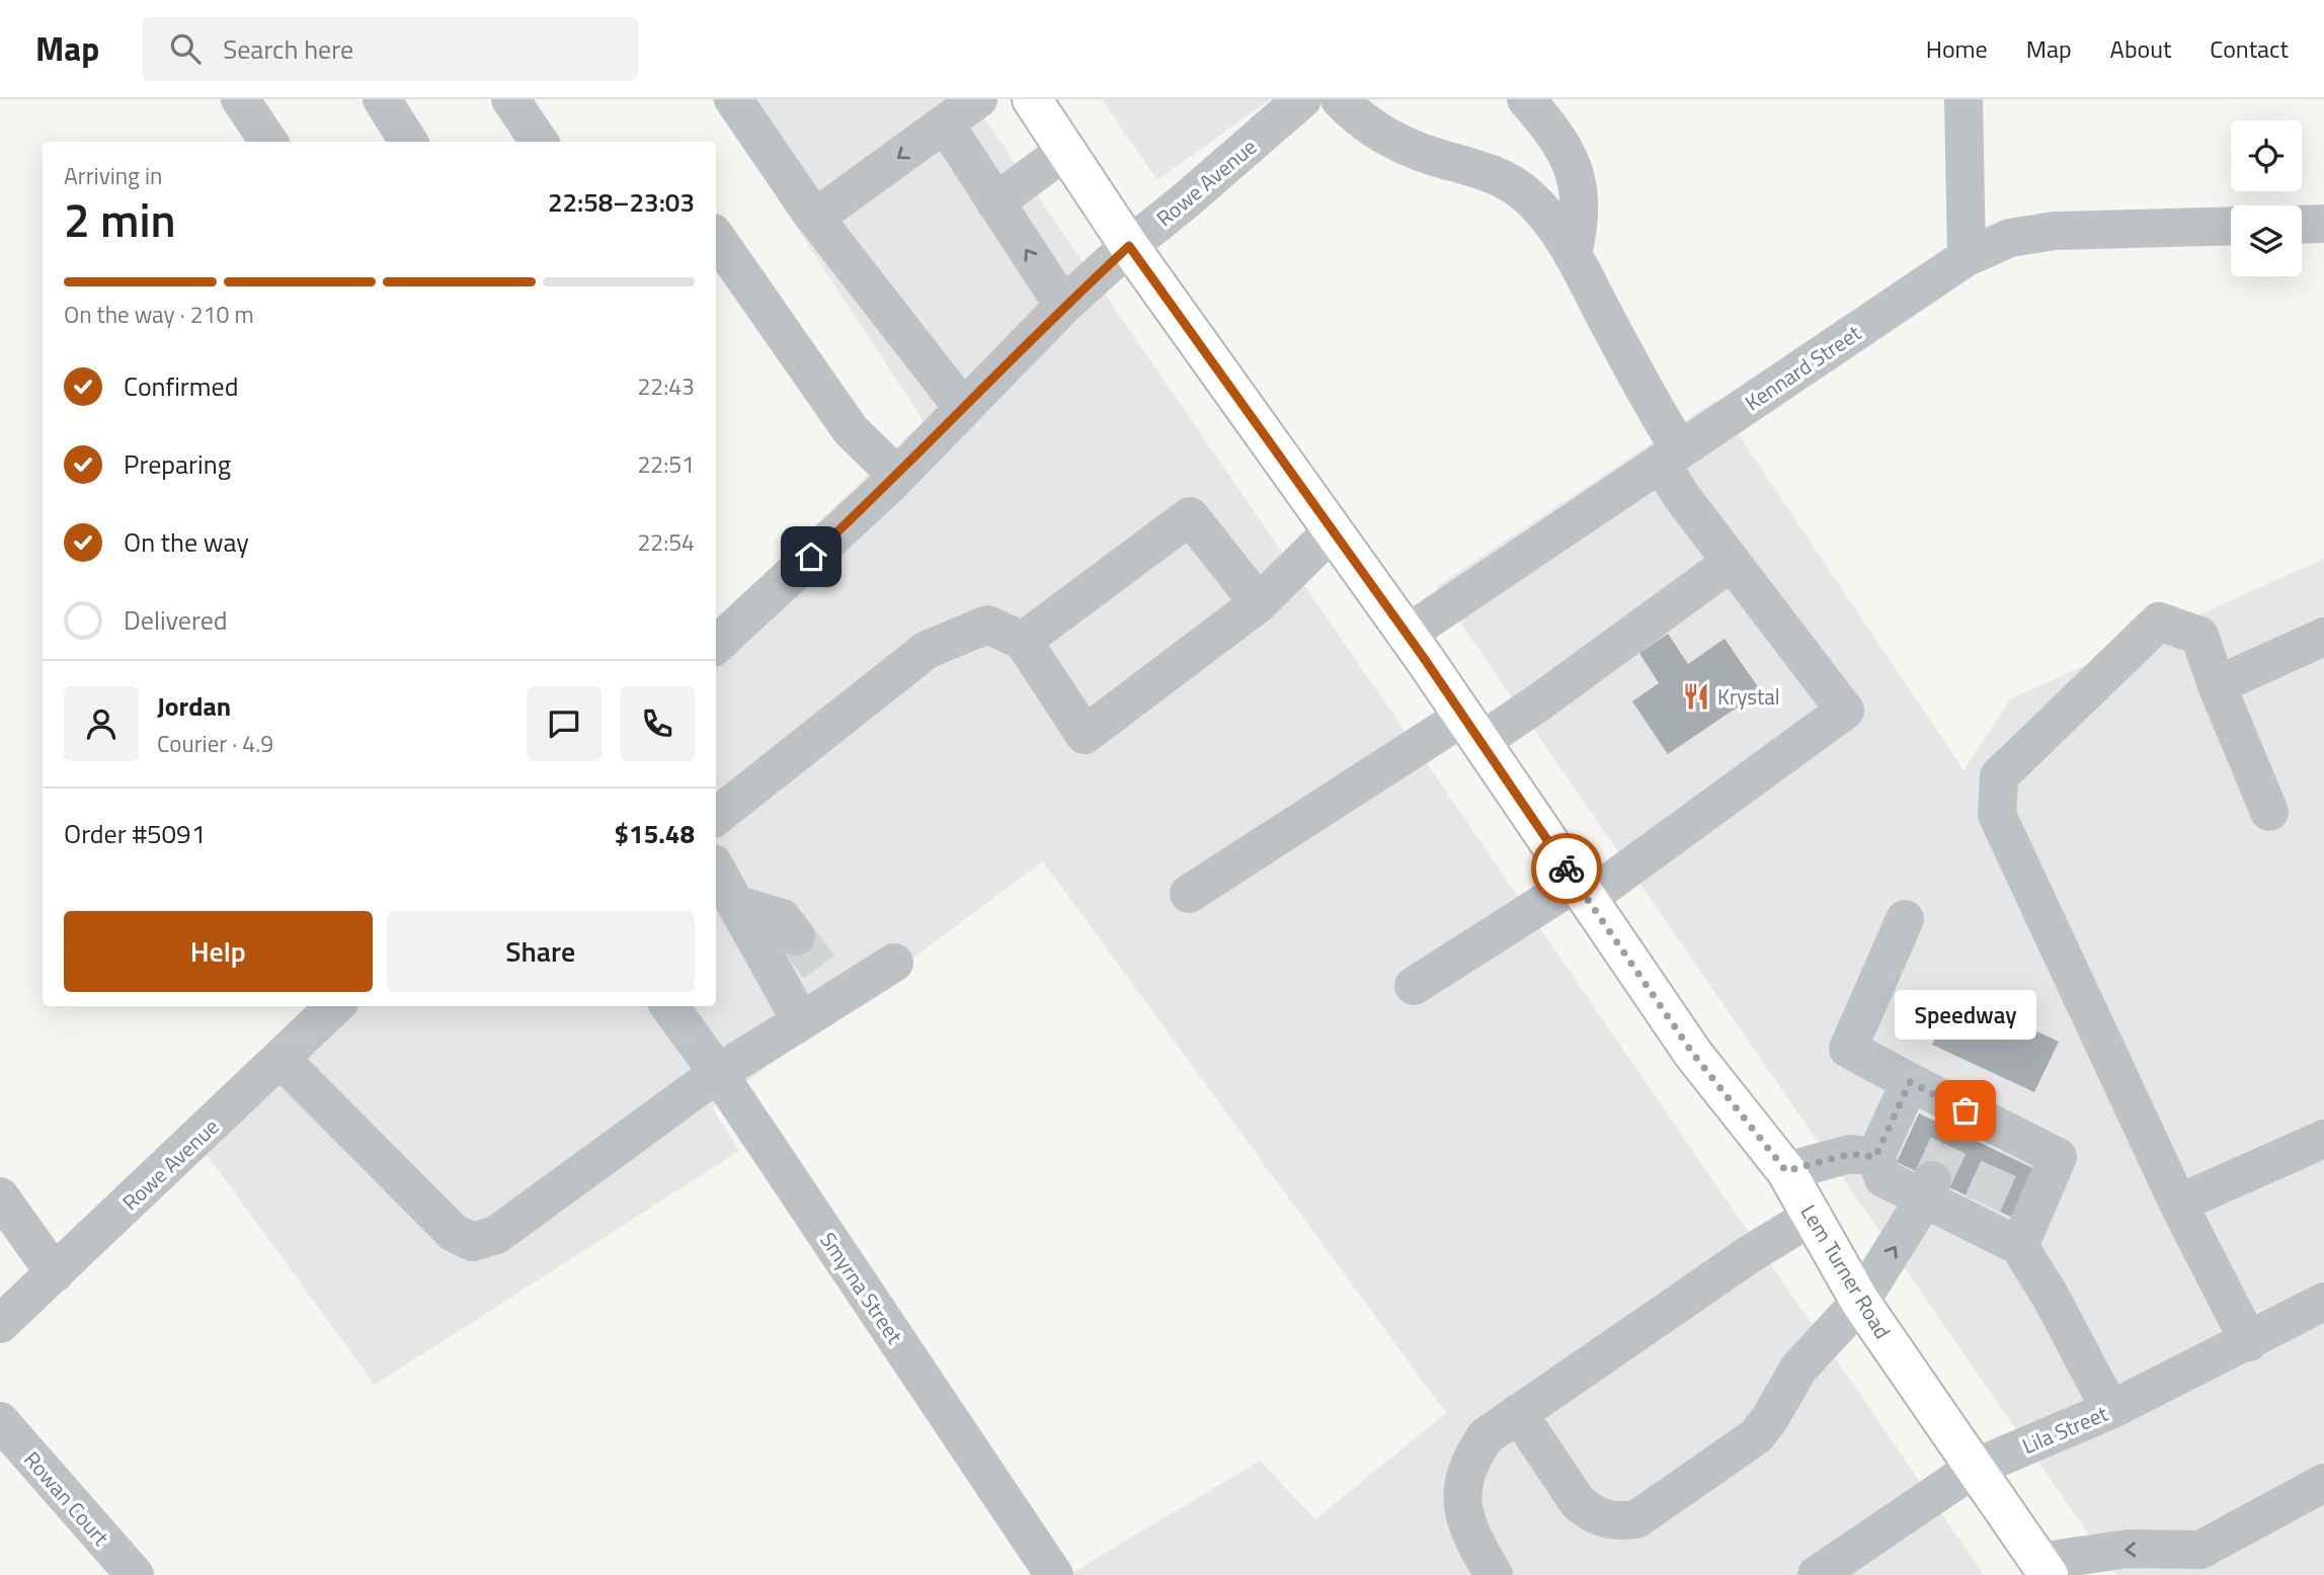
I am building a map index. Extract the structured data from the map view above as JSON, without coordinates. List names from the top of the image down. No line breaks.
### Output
{"streets":{"main road":["Lem Turner Road"],"street":["Rowe Avenue","Kennard Street","Smyrna Street","Lila Street","Rowan Court"]},"crossings":[["Rowe Avenue","Lem Turner Road"],["Kennard Street","Lem Turner Road"],["Lem Turner Road","Lila Street"]],"places":{"restaurant":["Krystal"],"other":["Speedway"]},"page":{"header":"Map","search":"Search here","nav":["Home","Map","About","Contact"],"heading":["2 min","Arriving in","22:58–23:03"],"panel":["Jordan","Courier · 4.9","Order #5091","$15.48"],"bar":"On the way · 210 m","list":[["Confirmed","22:43"],["Preparing","22:51"],["On the way","22:54"],"Delivered"],"buttons":["Help","Share"],"bubble":"Speedway"}}
